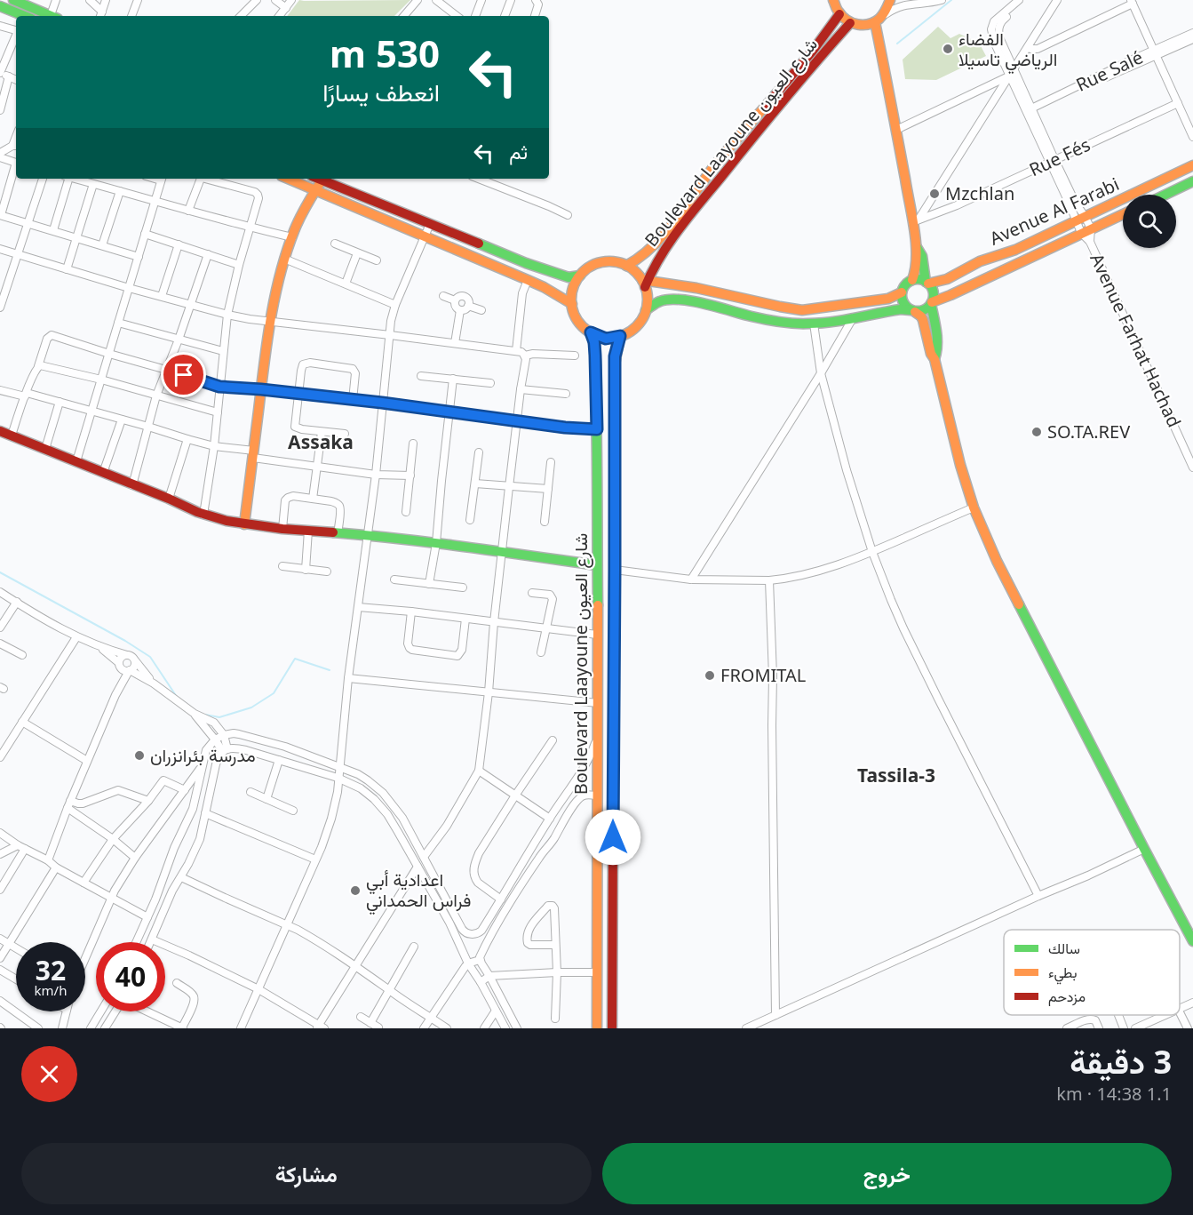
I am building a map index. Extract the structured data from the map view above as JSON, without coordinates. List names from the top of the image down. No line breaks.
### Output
{"streets":{"street":["Rue Salé","Boulevard Laayoune شارع العيون","Rue Fés","Avenue Al Farabi","Avenue Farhat Hachad"]},"crossings":[["Rue Salé","Avenue Farhat Hachad"],["Rue Fés","Avenue Farhat Hachad"],["Avenue Al Farabi","Avenue Farhat Hachad"]],"districts":["Assaka","Tassila-3"],"places":["الفضاء الرياضي تاسيلا","Mzchlan","SO.TA.REV","FROMITAL","مدرسة بئرانزران","اعدادية أبي فراس الحمداني"],"legend":["سالك","بطيء","مزدحم"],"page":{"turn":["530 m","انعطف يسارًا"],"then":"ثم","speed":"32 km/h","limit":"40","heading":["3 دقيقة","1.1 km · 14:38"],"buttons":["خروج","مشاركة"]}}
